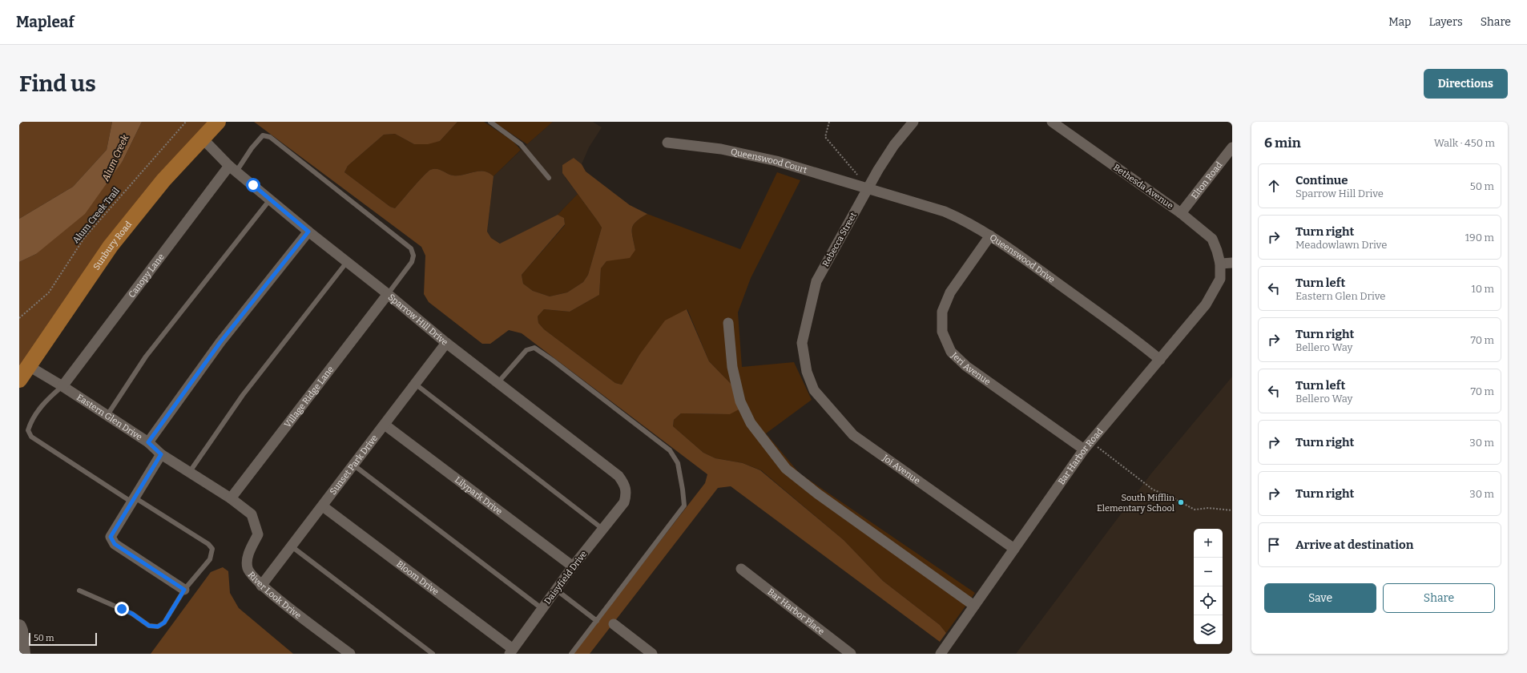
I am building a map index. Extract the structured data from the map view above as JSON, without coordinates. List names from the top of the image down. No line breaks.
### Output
{"streets":{"main road":["Sunbury Road"],"street":["Queenswood Court","Elton Road","Bethesda Avenue","Rebecca Street","Queenswood Drive","Canopy Lane","Sparrow Hill Drive","Jeri Avenue","Village Ridge Lane","Eastern Glen Drive","Bar Harbor Road","Sunset Park Drive","Joi Avenue","Lilypark Drive","Bloom Drive","Daisyfield Drive","River Look Drive","Bar Harbor Place"],"path":["Alum Creek Trail"]},"crossings":[["Queenswood Court","Rebecca Street"],["Queenswood Court","Queenswood Drive"],["Elton Road","Bethesda Avenue"],["Bethesda Avenue","Bar Harbor Road"],["Rebecca Street","Queenswood Drive"],["Rebecca Street","Joi Avenue"],["Sunbury Road","Sparrow Hill Drive"],["Sunbury Road","Eastern Glen Drive"],["Queenswood Drive","Jeri Avenue"],["Queenswood Drive","Bar Harbor Road"],["Canopy Lane","Sparrow Hill Drive"],["Canopy Lane","Eastern Glen Drive"],["Sparrow Hill Drive","Village Ridge Lane"],["Sparrow Hill Drive","Sunset Park Drive"],["Sparrow Hill Drive","Daisyfield Drive"],["Jeri Avenue","Bar Harbor Road"],["Village Ridge Lane","Eastern Glen Drive"],["Eastern Glen Drive","River Look Drive"],["Bar Harbor Road","Joi Avenue"],["Sunset Park Drive","Lilypark Drive"],["Sunset Park Drive","Bloom Drive"],["Sunset Park Drive","River Look Drive"],["Lilypark Drive","Daisyfield Drive"],["Bloom Drive","Daisyfield Drive"]],"water":["Alum Creek"],"places":["South Mifflin Elementary School"],"scale_bar":"50 m","page":{"header":"Mapleaf","nav":["Map","Layers","Share"],"buttons":["Directions",["Save","Share"]],"title":"Find us","heading":["6 min","Walk · 450 m"],"list":[["Continue","Sparrow Hill Drive","50 m"],["Turn right","Meadowlawn Drive","190 m"],["Turn left","Eastern Glen Drive","10 m"],["Turn right","Bellero Way","70 m"],["Turn left","Bellero Way","70 m"],["Turn right","30 m"],["Turn right","30 m"],"Arrive at destination"],"map_buttons":["+","−"],"scale":"50 m"}}
